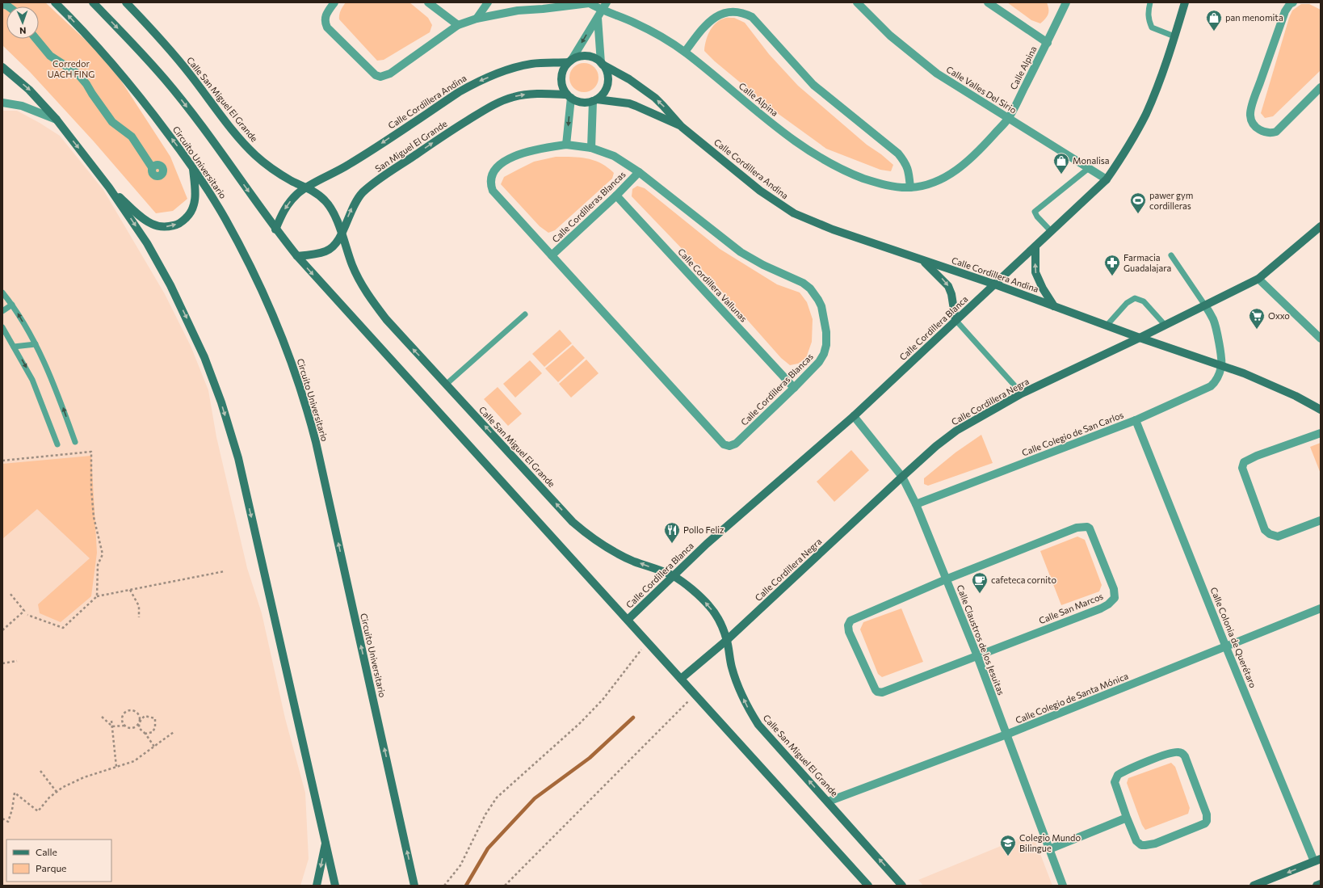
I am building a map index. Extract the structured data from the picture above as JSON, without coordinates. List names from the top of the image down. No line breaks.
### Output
{"streets":{"street":["Calle Alpina","Calle Valles Del Sirio","Calle San Miguel El Grande","Calle Cordillera Andina","San Miguel El Grande","Circuito Universitario","Calle Cordilleras Blancas","Calle Cordillera Vallunas","Calle Cordillera Blanca","Calle Cordillera Negra","Calle Colegio de San Carlos","Calle San Marcos","Calle Colonia de Querétaro","Calle Claustros de los Jesuitas","Calle Colegio de Santa Mónica"]},"crossings":[["Calle Alpina","Calle Valles Del Sirio"],["Calle Valles Del Sirio","Calle Cordillera Blanca"],["Calle San Miguel El Grande","Calle Cordillera Andina"],["Calle San Miguel El Grande","San Miguel El Grande"],["Calle San Miguel El Grande","Calle Cordillera Blanca"],["Calle San Miguel El Grande","Calle Cordillera Negra"],["Calle San Miguel El Grande","Calle Colegio de Santa Mónica"],["Calle Cordillera Andina","San Miguel El Grande"],["Calle Cordillera Andina","Calle Cordillera Blanca"],["Calle Cordillera Andina","Calle Cordillera Negra"],["Calle Cordillera Andina","Calle Colegio de San Carlos"],["Calle Cordilleras Blancas","Calle Cordillera Vallunas"],["Calle Cordillera Blanca","Calle Claustros de los Jesuitas"],["Calle Cordillera Negra","Calle Claustros de los Jesuitas"],["Calle Colegio de San Carlos","Calle Colonia de Querétaro"],["Calle Colegio de San Carlos","Calle Claustros de los Jesuitas"],["Calle San Marcos","Calle Claustros de los Jesuitas"],["Calle Colonia de Querétaro","Calle Colegio de Santa Mónica"],["Calle Claustros de los Jesuitas","Calle Colegio de Santa Mónica"]],"one_way":["San Miguel El Grande"],"parks":["Corredor UACH FING"],"places":{"shop":["pan menomita","Monalisa"],"sports":["pawer gym cordilleras"],"pharmacy":["Farmacia Guadalajara"],"supermarket":["Oxxo"],"restaurant":["Pollo Feliz"],"cafe":["cafeteca cornito"],"school or university":["Colegio Mundo Bilingue"]},"legend":["Calle","Parque"],"north":"bottom"}
